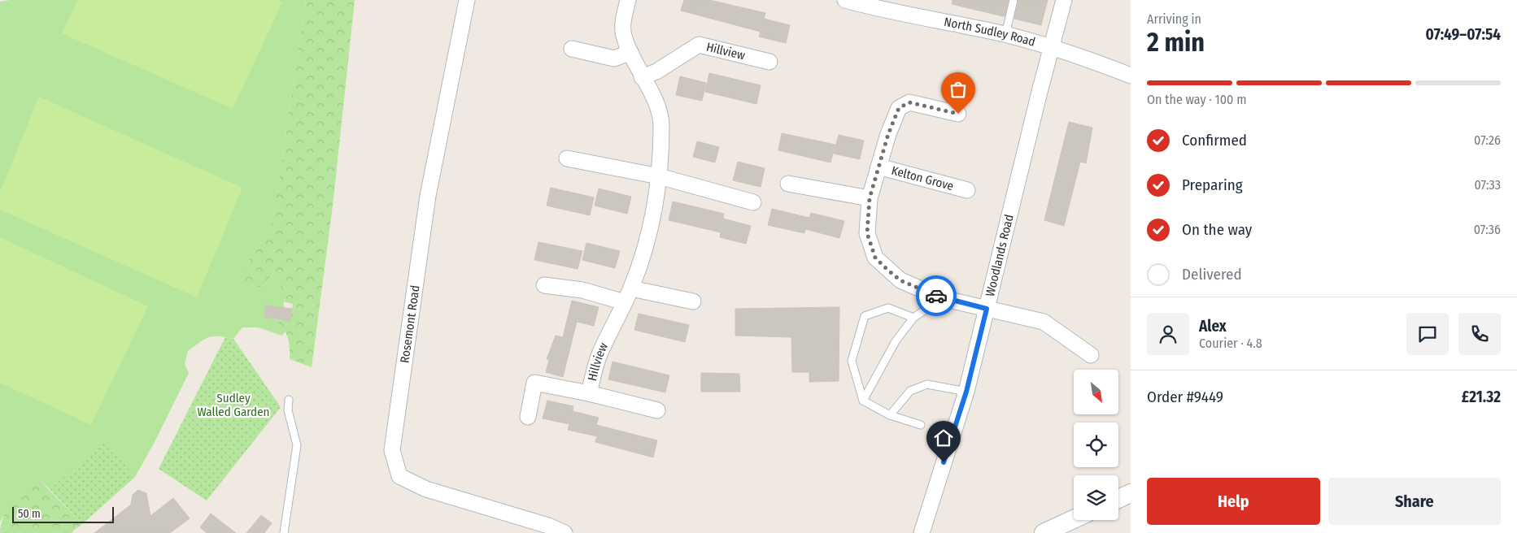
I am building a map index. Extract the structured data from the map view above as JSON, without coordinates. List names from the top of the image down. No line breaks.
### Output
{"streets":{"street":["North Sudley Road","Hillview","Kelton Grove","Woodlands Road","Rosemont Road"]},"crossings":[["North Sudley Road","Woodlands Road"],["Kelton Grove","Woodlands Road"]],"parks":["Sudley Walled Garden"],"scale_bar":"50 m","north":"bottom right","page":{"heading":["2 min","Arriving in","07:49–07:54"],"panel":["Alex","Courier · 4.8","Order #9449","£21.32"],"bar":"On the way · 100 m","list":[["Confirmed","07:26"],["Preparing","07:33"],["On the way","07:36"],"Delivered"],"buttons":["Help","Share"],"scale":"50 m"}}
